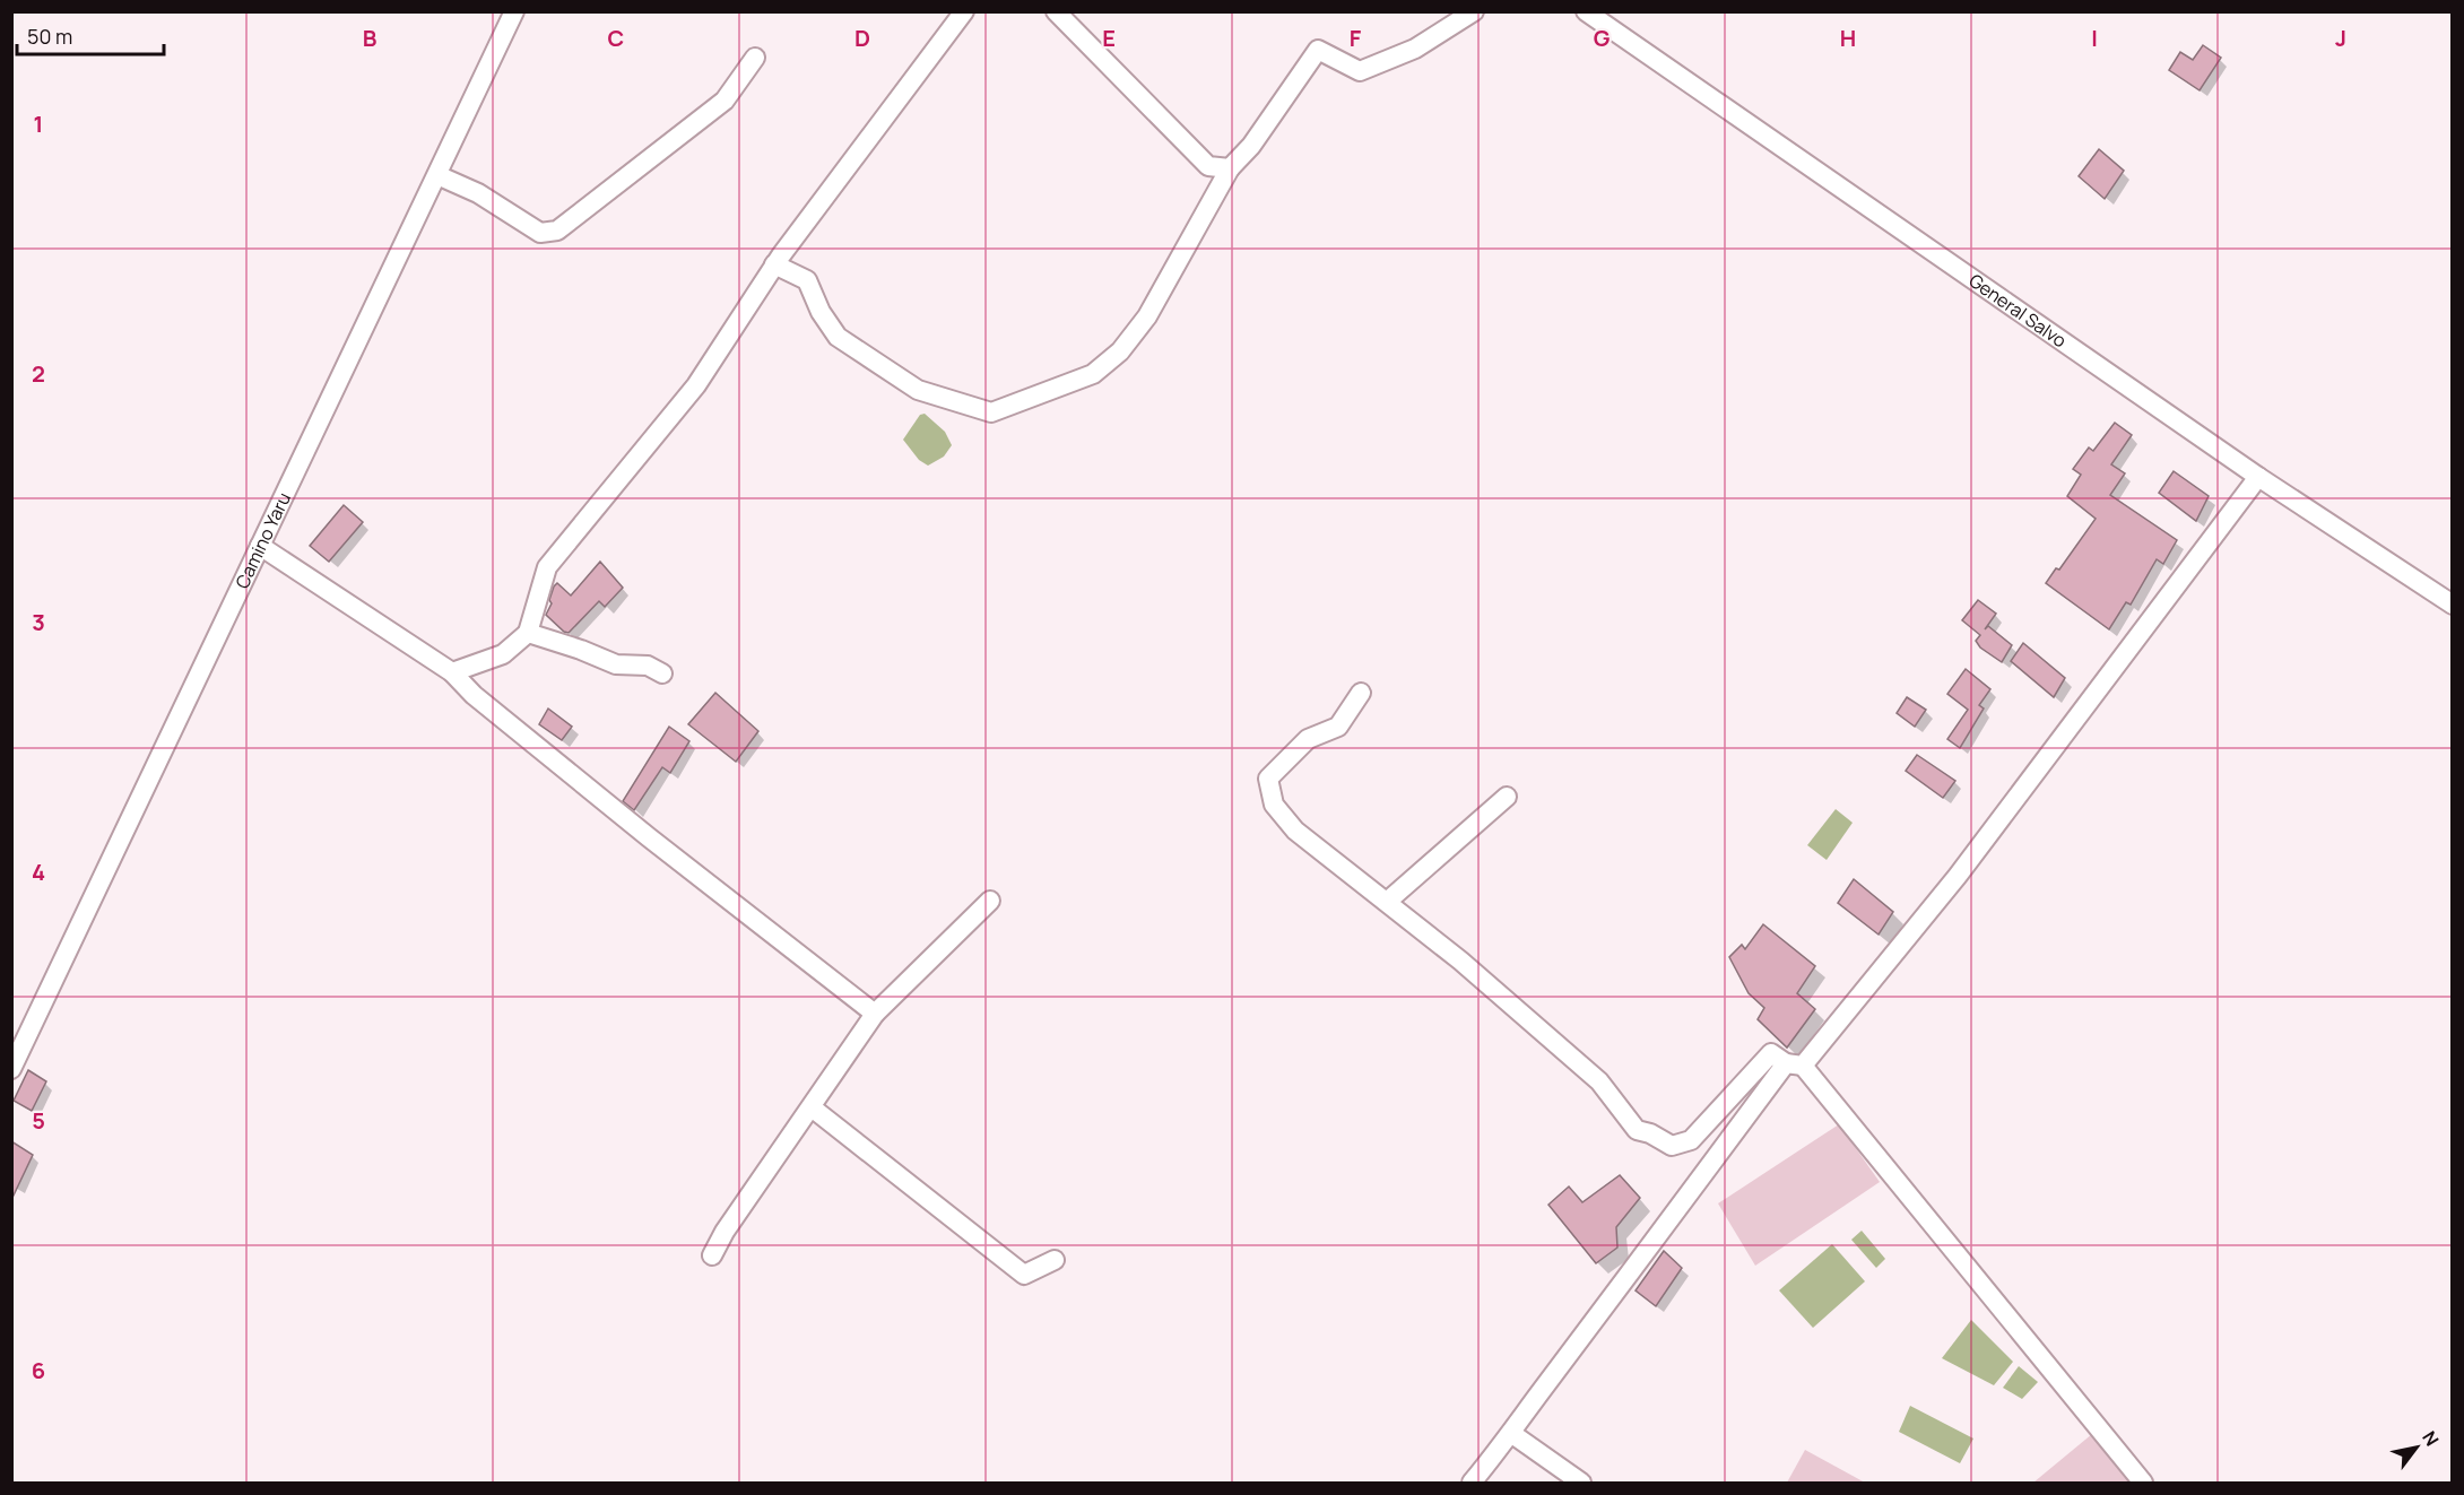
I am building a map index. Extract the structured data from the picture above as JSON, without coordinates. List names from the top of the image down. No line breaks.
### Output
{"streets":{"street":["General Salvo","Camino Yaru"]},"scale_bar":"50 m","north":"top right","grid":{"columns":["B","C","D","E","F","G","H","I","J"],"rows":["1","2","3","4","5","6"]}}
